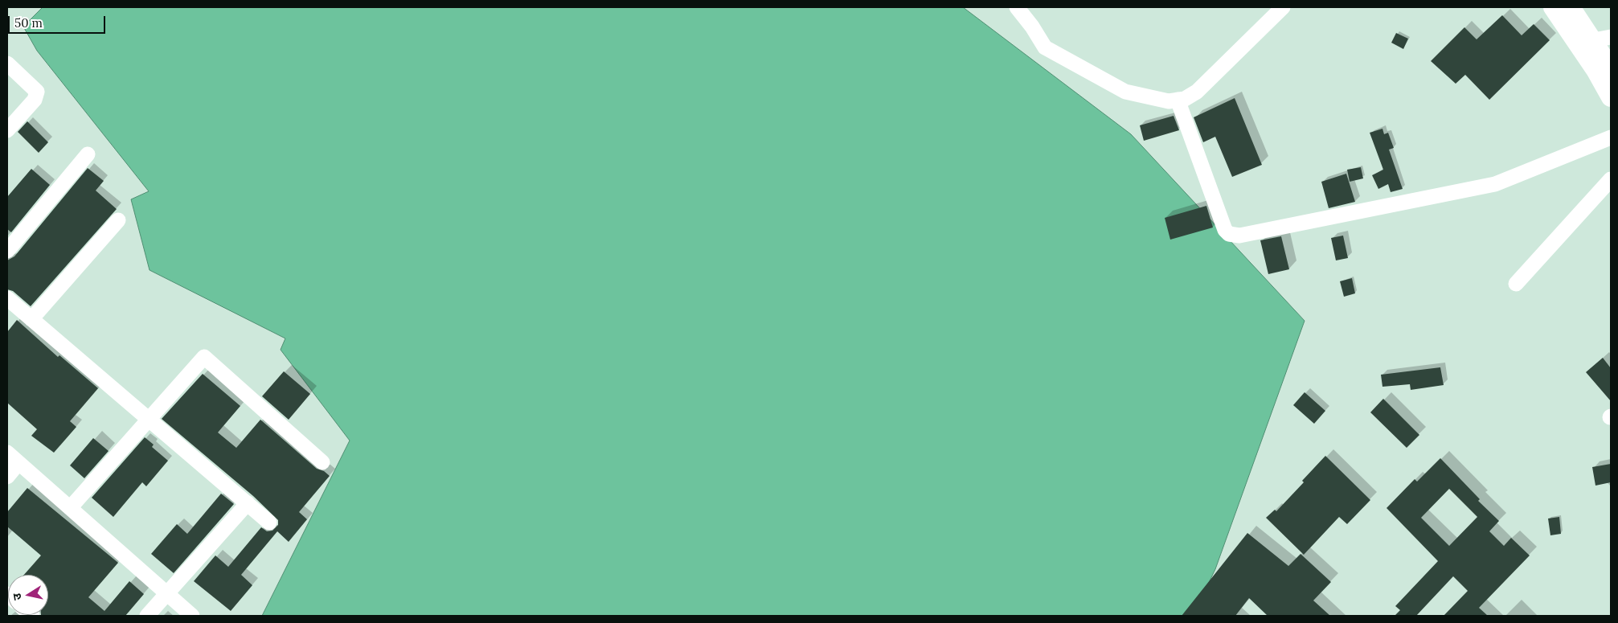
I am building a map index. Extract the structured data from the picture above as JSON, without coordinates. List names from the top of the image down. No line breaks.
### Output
{"scale_bar":"50 m","north":"left"}
